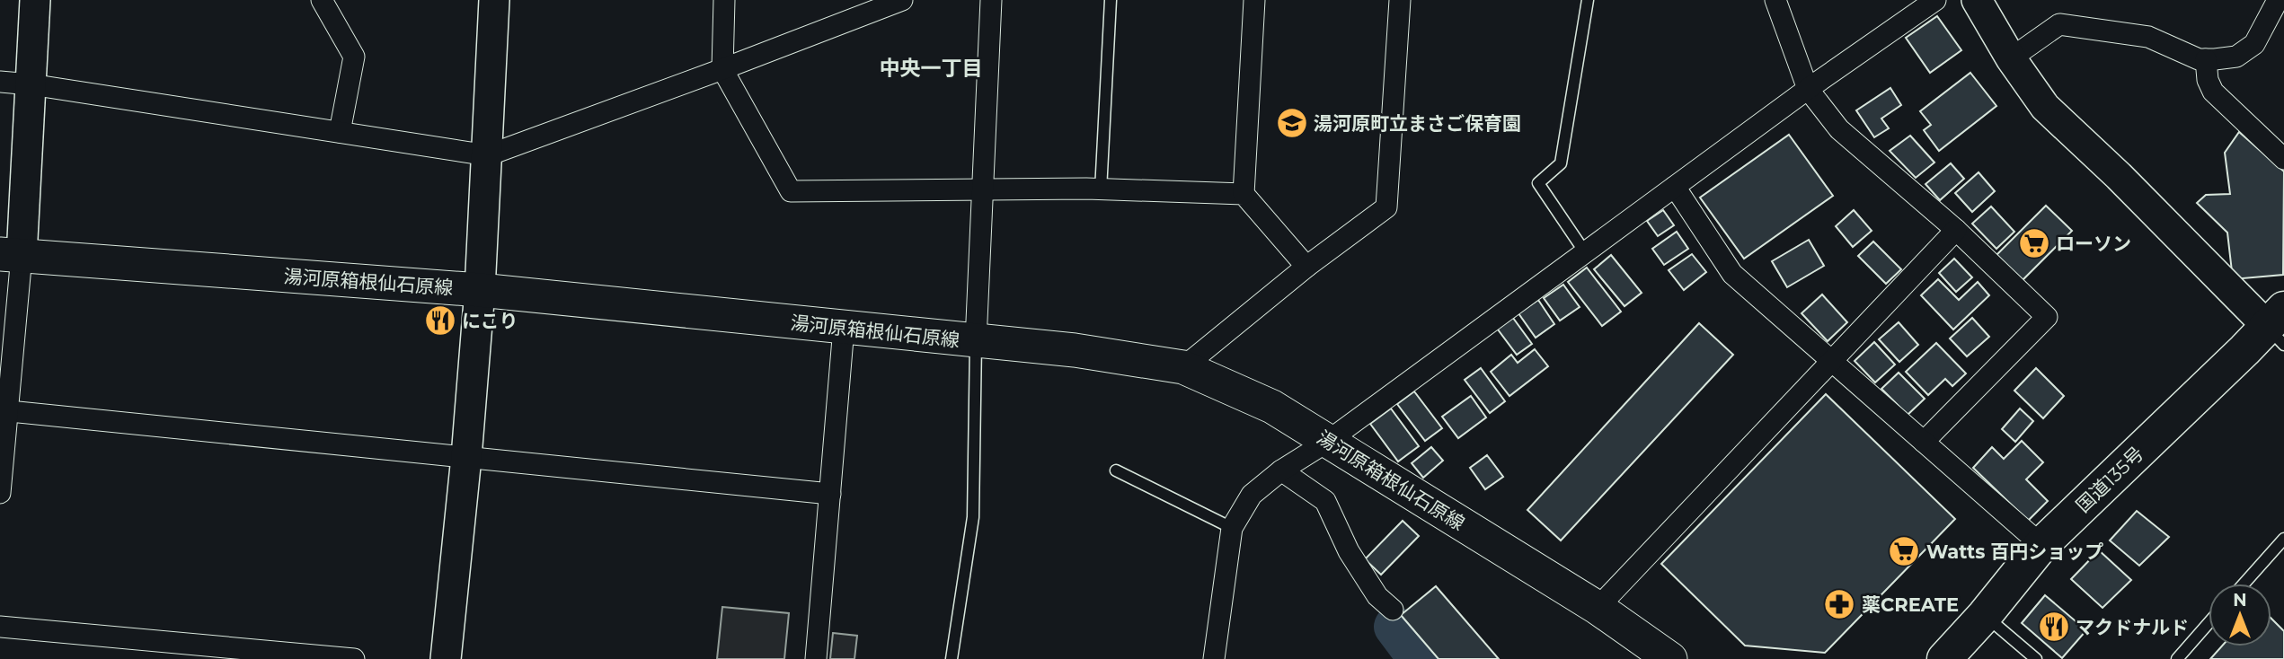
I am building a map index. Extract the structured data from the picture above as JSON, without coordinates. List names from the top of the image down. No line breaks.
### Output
{"streets":{"highway":["国道135号"],"main road":["湯河原箱根仙石原線"]},"districts":["中央一丁目"],"places":{"school or university":["湯河原町立まさご保育園"],"supermarket":["ローソン","Watts 百円ショップ"],"restaurant":["にこり","マクドナルド"],"pharmacy":["薬CREATE"]},"north":"top"}
